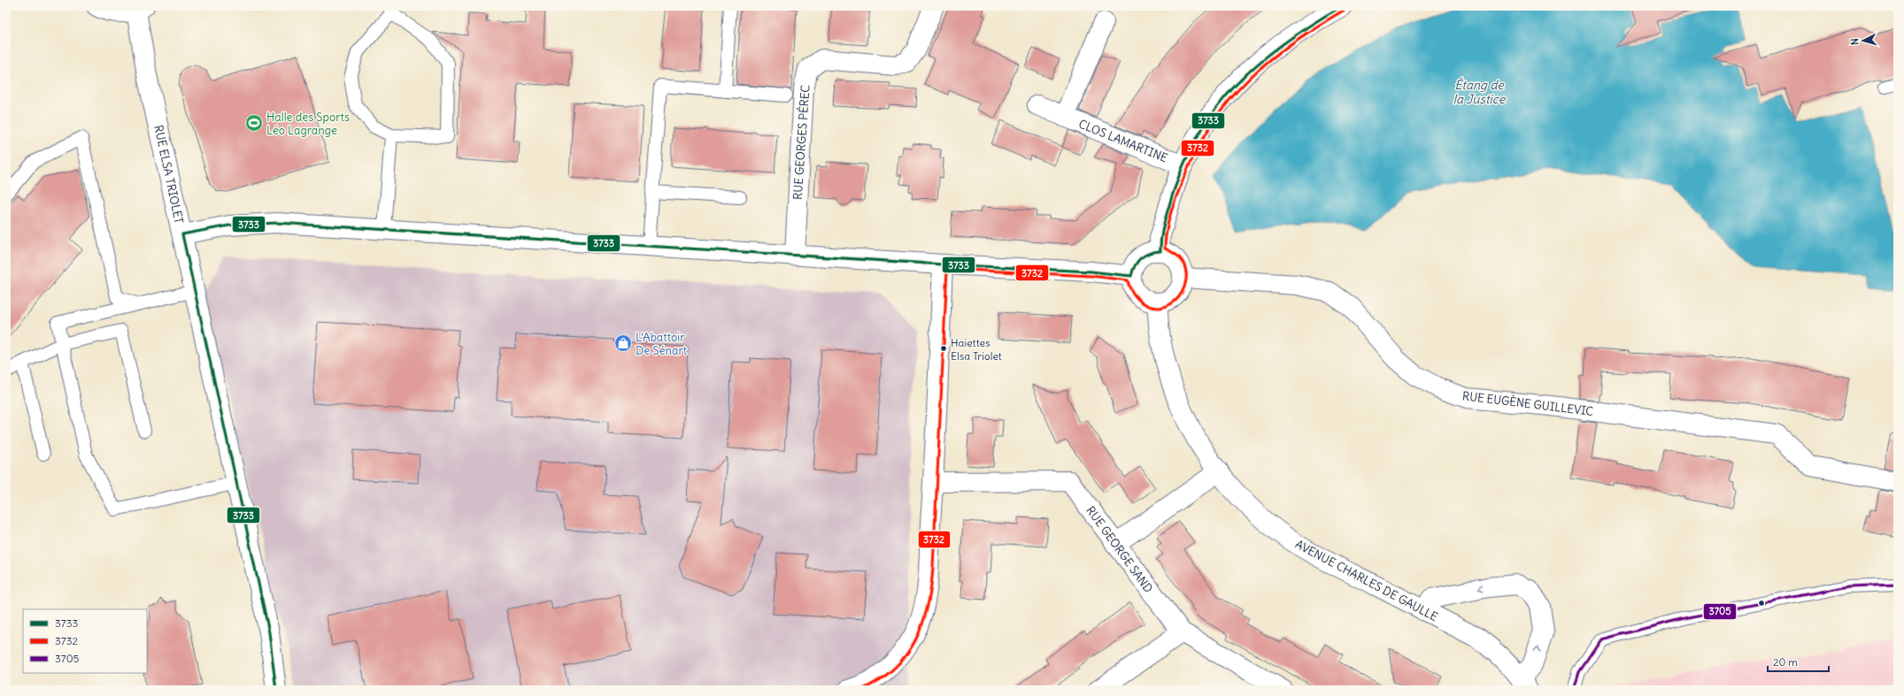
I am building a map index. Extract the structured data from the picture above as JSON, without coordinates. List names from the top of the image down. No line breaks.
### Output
{"streets":{"street":["CLOS LAMARTINE","RUE GEORGES PÉREC","RUE ELSA TRIOLET","RUE EUGÈNE GUILLEVIC","RUE GEORGE SAND","AVENUE CHARLES DE GAULLE"]},"crossings":[["RUE EUGÈNE GUILLEVIC","AVENUE CHARLES DE GAULLE"]],"water":["Étang de la Justice"],"places":{"sports":["Halle des Sports Léo Lagrange"],"shop":["L’Abattoir De Sénart"],"other":["Haiettes Elsa Triolet"]},"lines":["transit line 3733","transit line 3732","transit line 3705"],"legend":["3733","3732","3705"],"scale_bar":"20 m","north":"left"}
